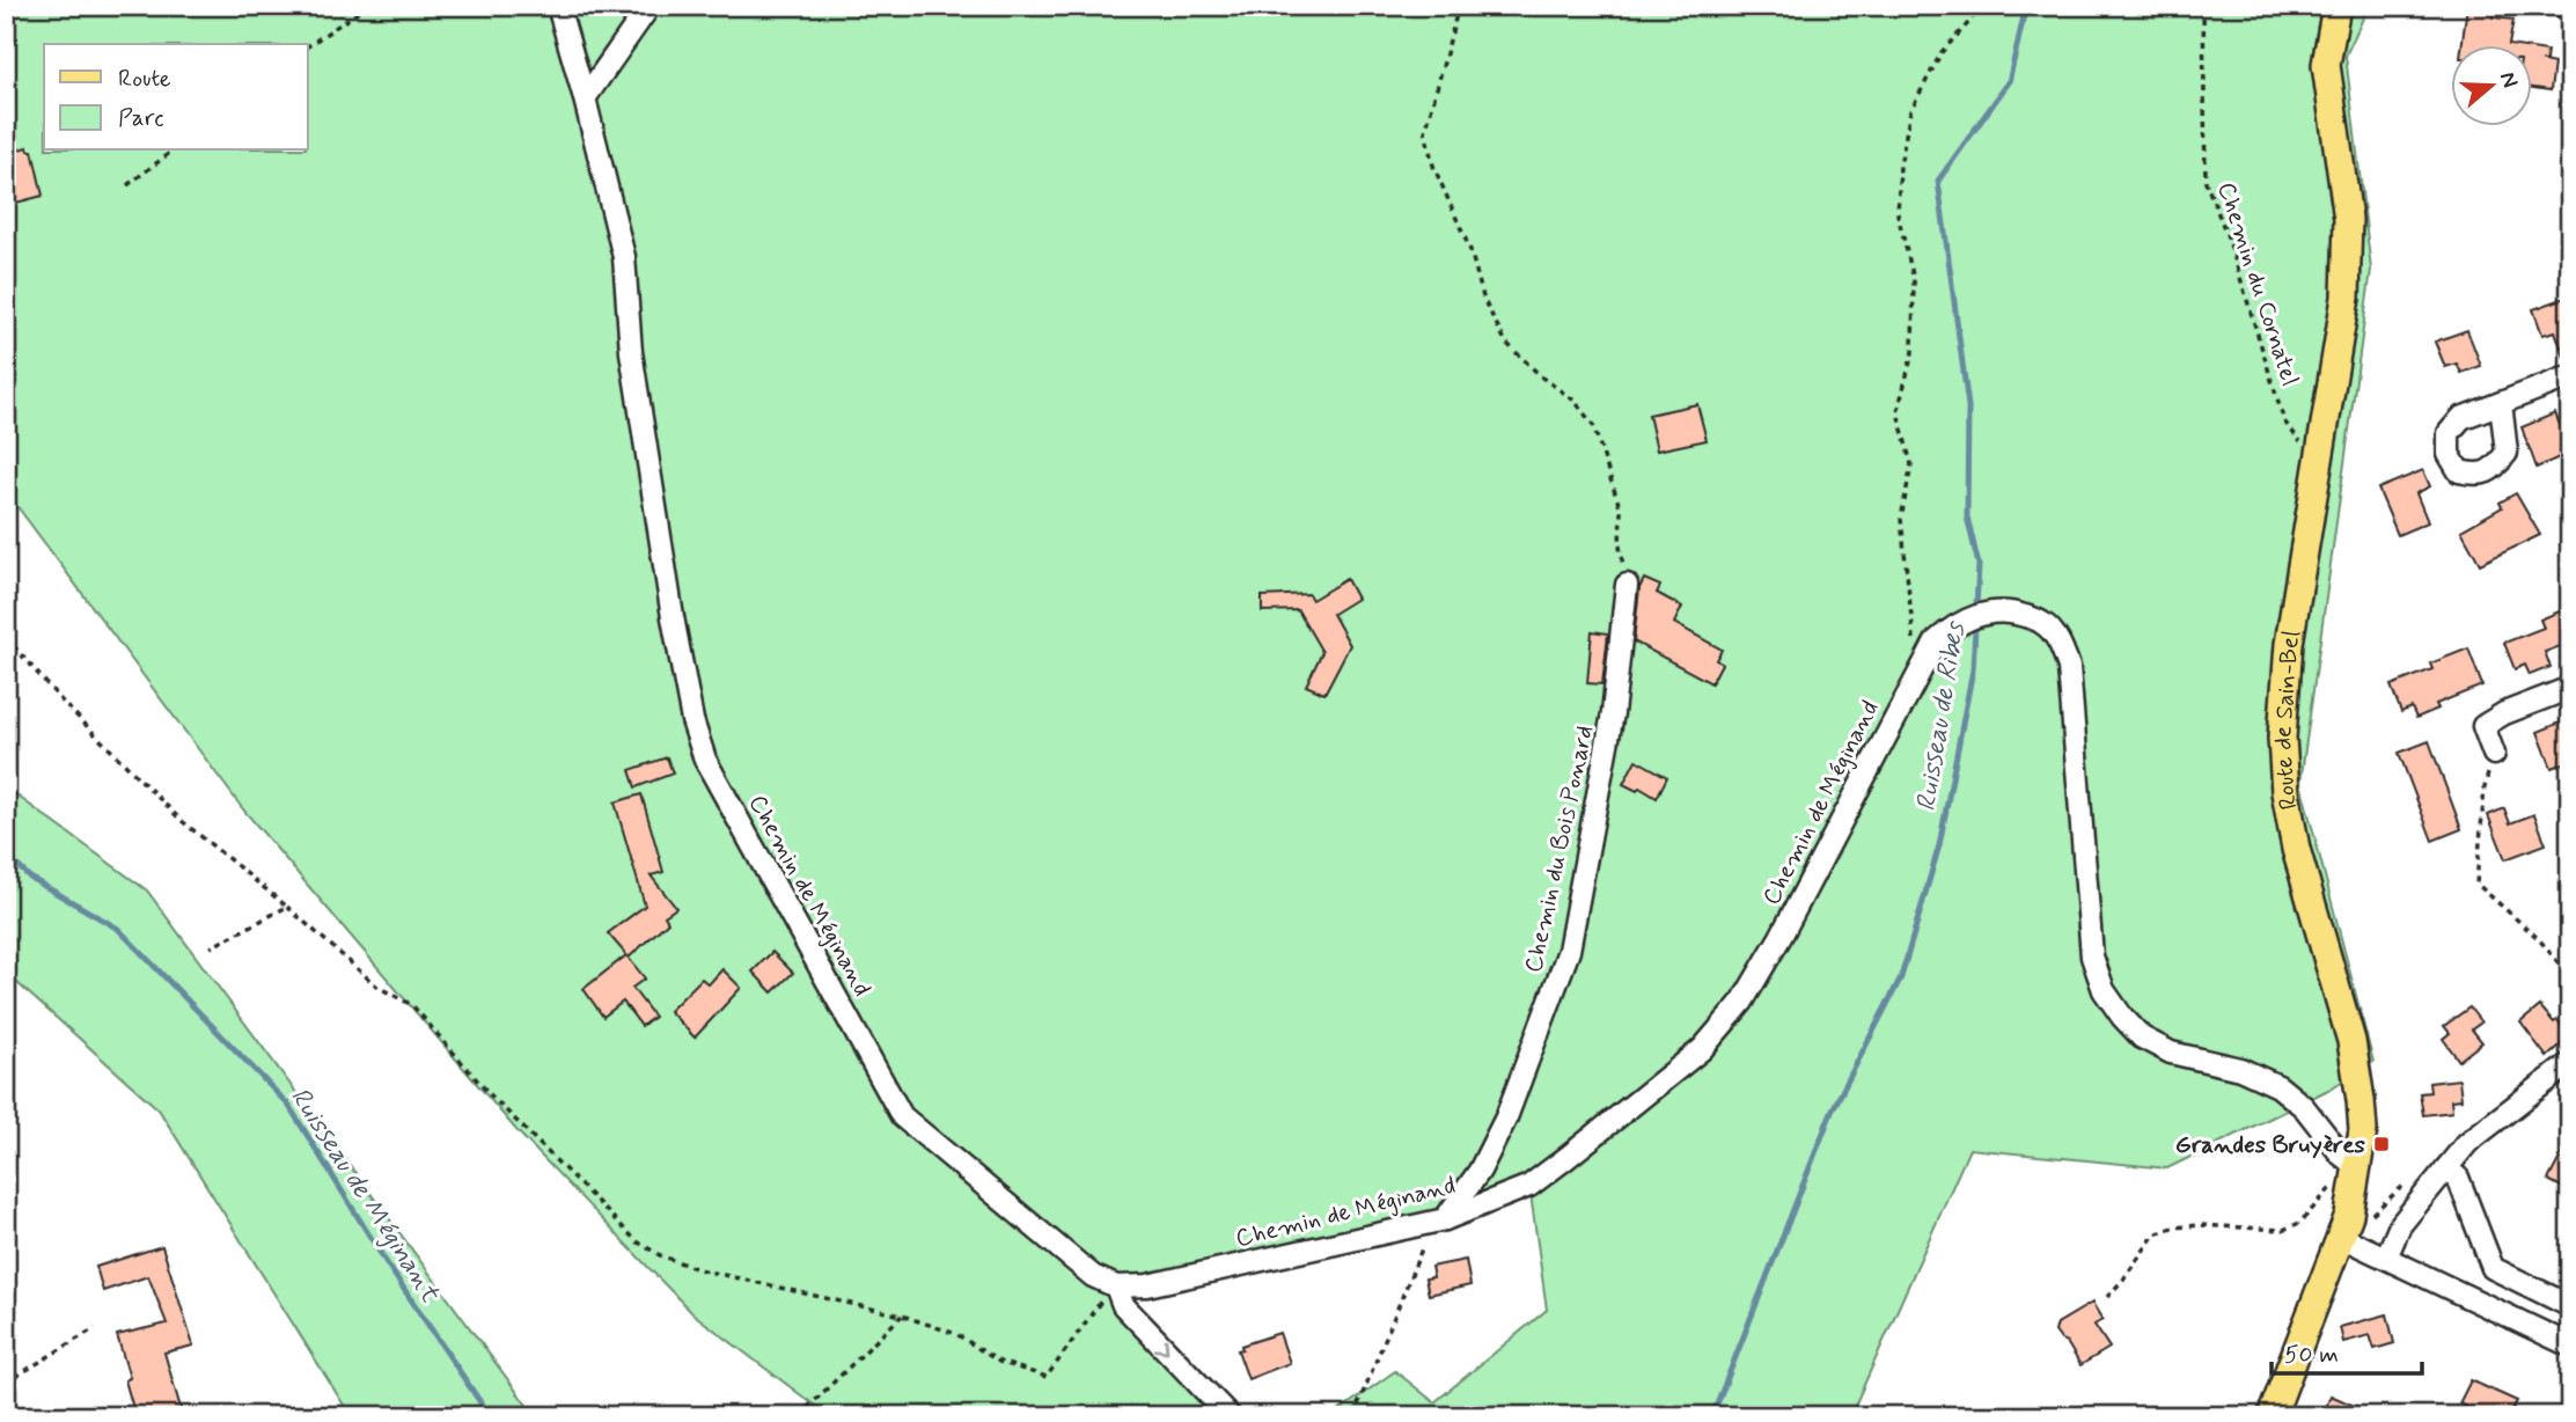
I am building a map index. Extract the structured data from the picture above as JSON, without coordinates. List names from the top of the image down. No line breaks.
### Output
{"streets":{"main road":["Route de Sain-Bel"],"street":["Chemin de Méginand","Chemin du Bois Ponard"],"path":["Chemin du Cornatel"]},"crossings":[["Chemin du Cornatel","Route de Sain-Bel"],["Route de Sain-Bel","Chemin de Méginand"],["Chemin de Méginand","Chemin du Bois Ponard"]],"water":["Ruisseau de Ribes","Ruisseau de Méginant"],"places":{"transit":["Grandes Bruyères"]},"legend":["Route","Parc"],"scale_bar":"50 m","north":"right"}
